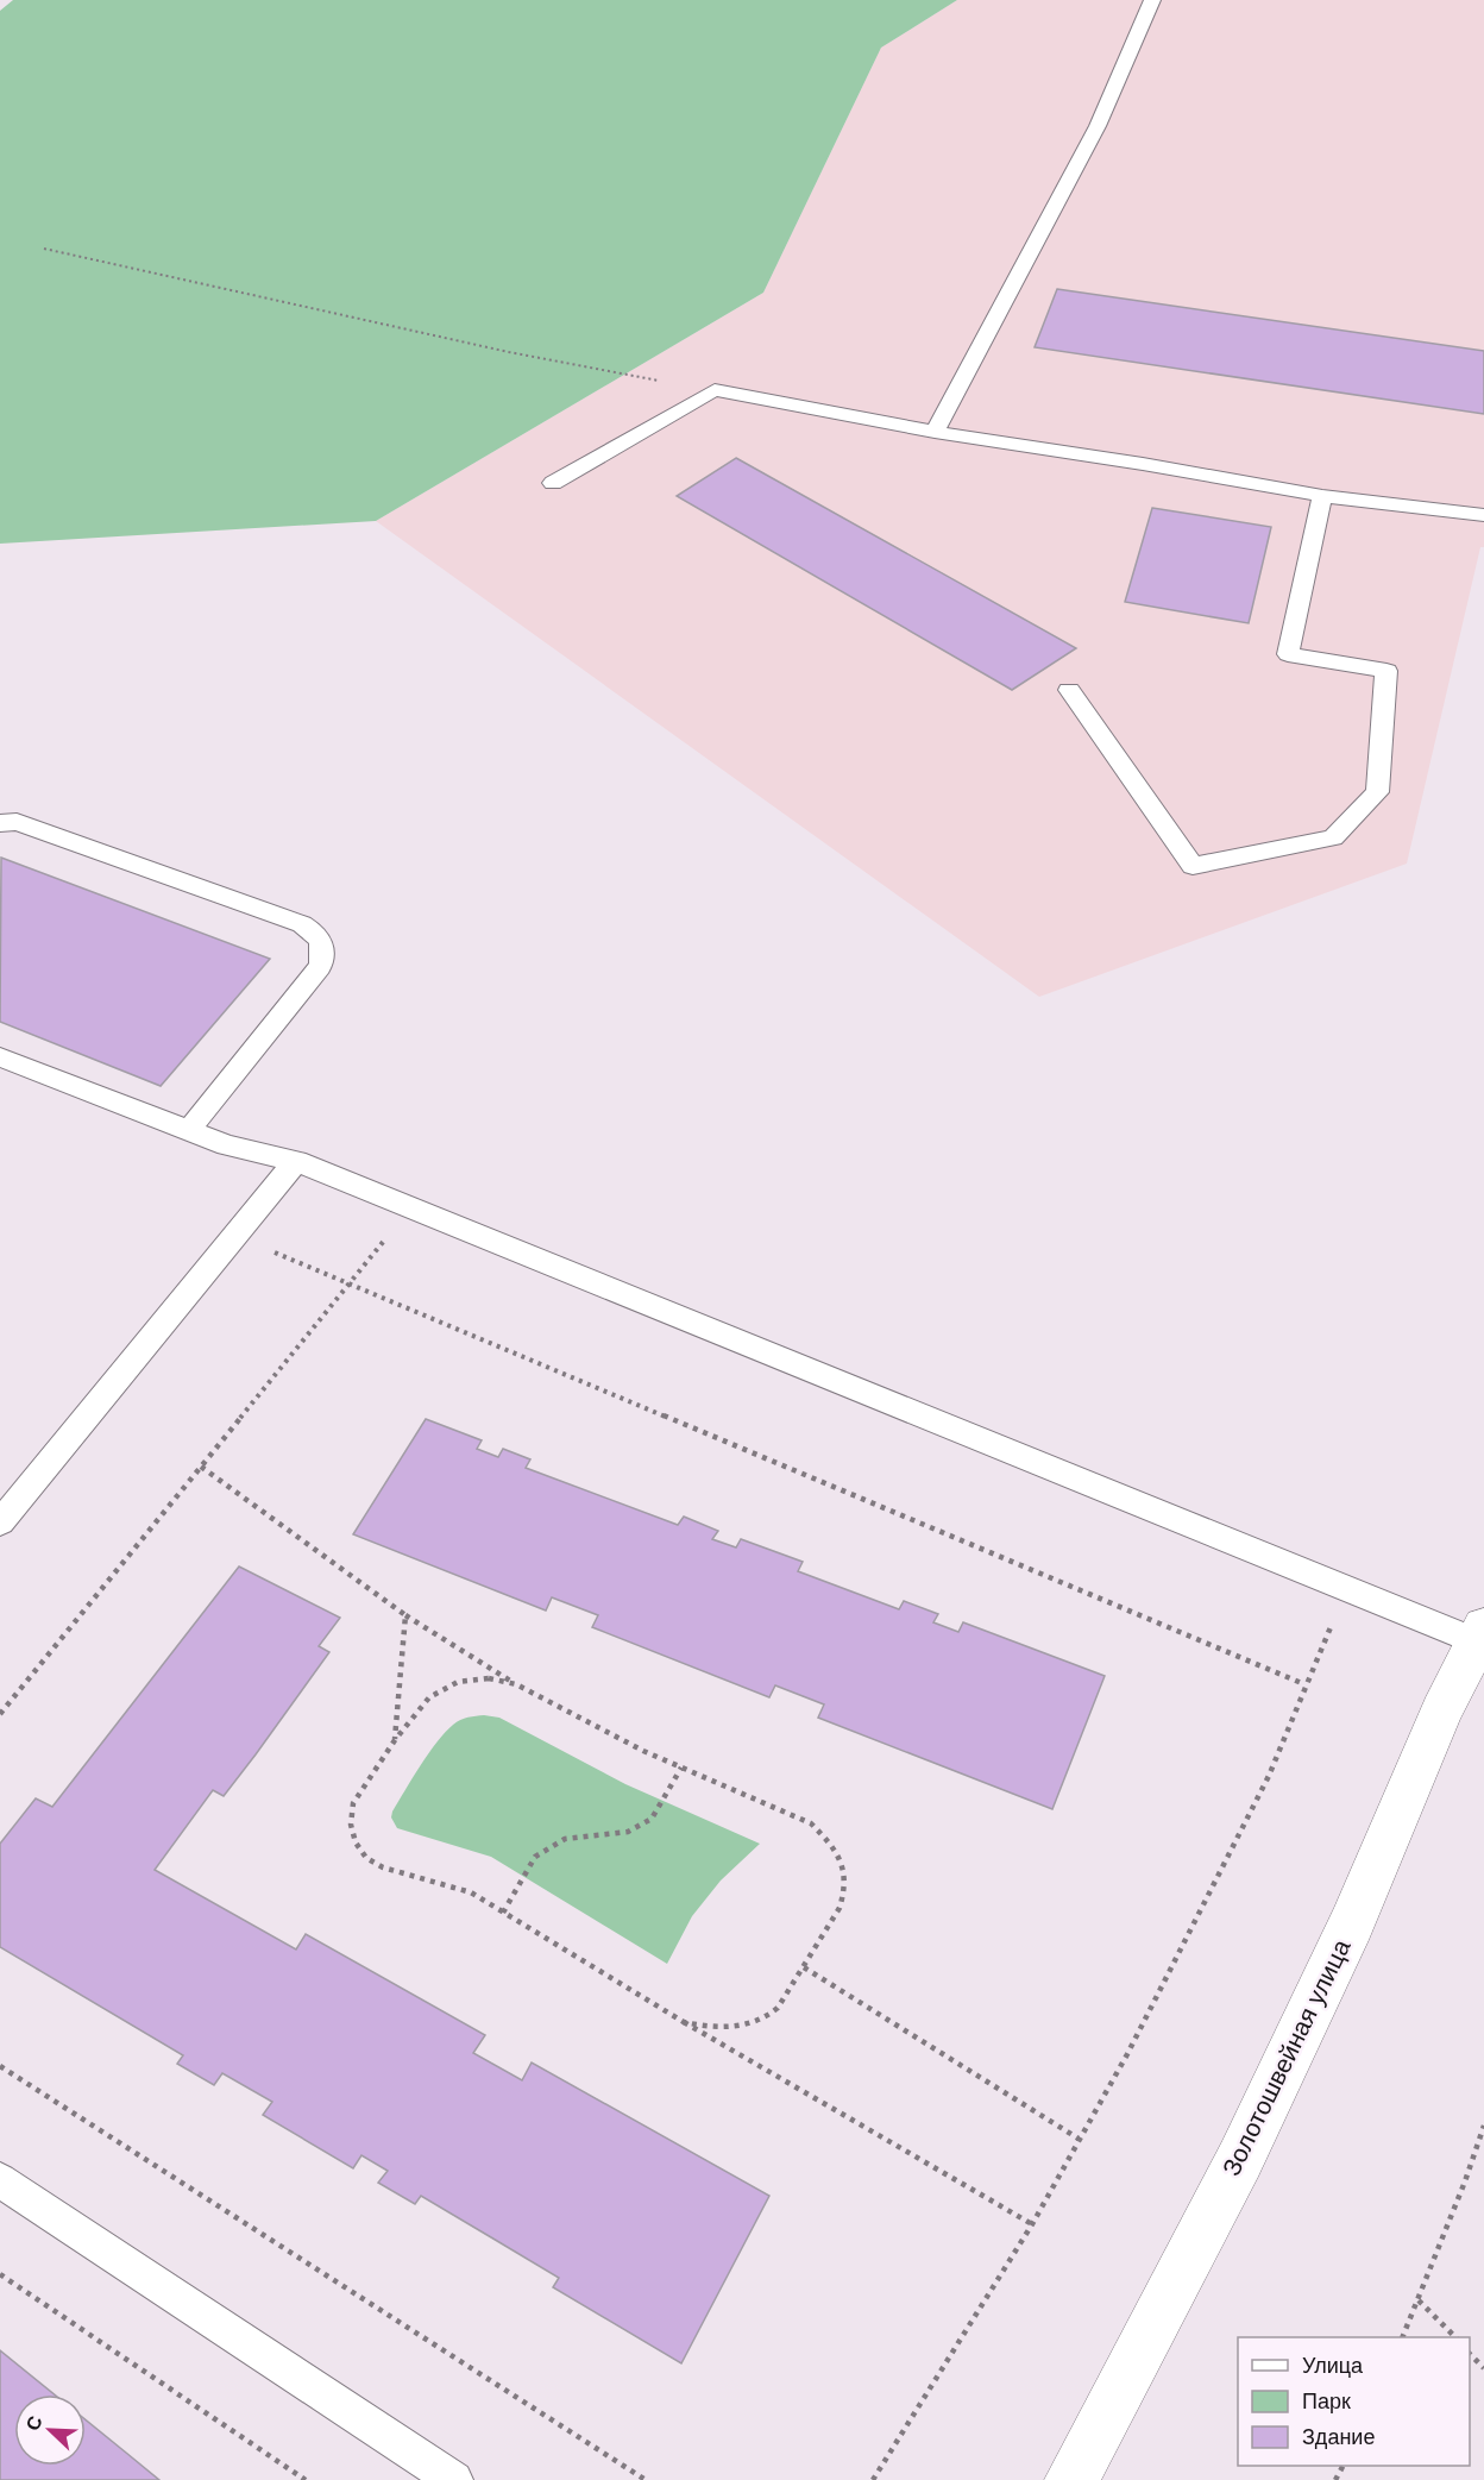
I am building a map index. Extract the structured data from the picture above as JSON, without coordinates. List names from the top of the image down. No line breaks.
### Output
{"streets":{"street":["Золотошвейная улица"]},"legend":["Улица","Парк","Здание"],"north":"top left"}
